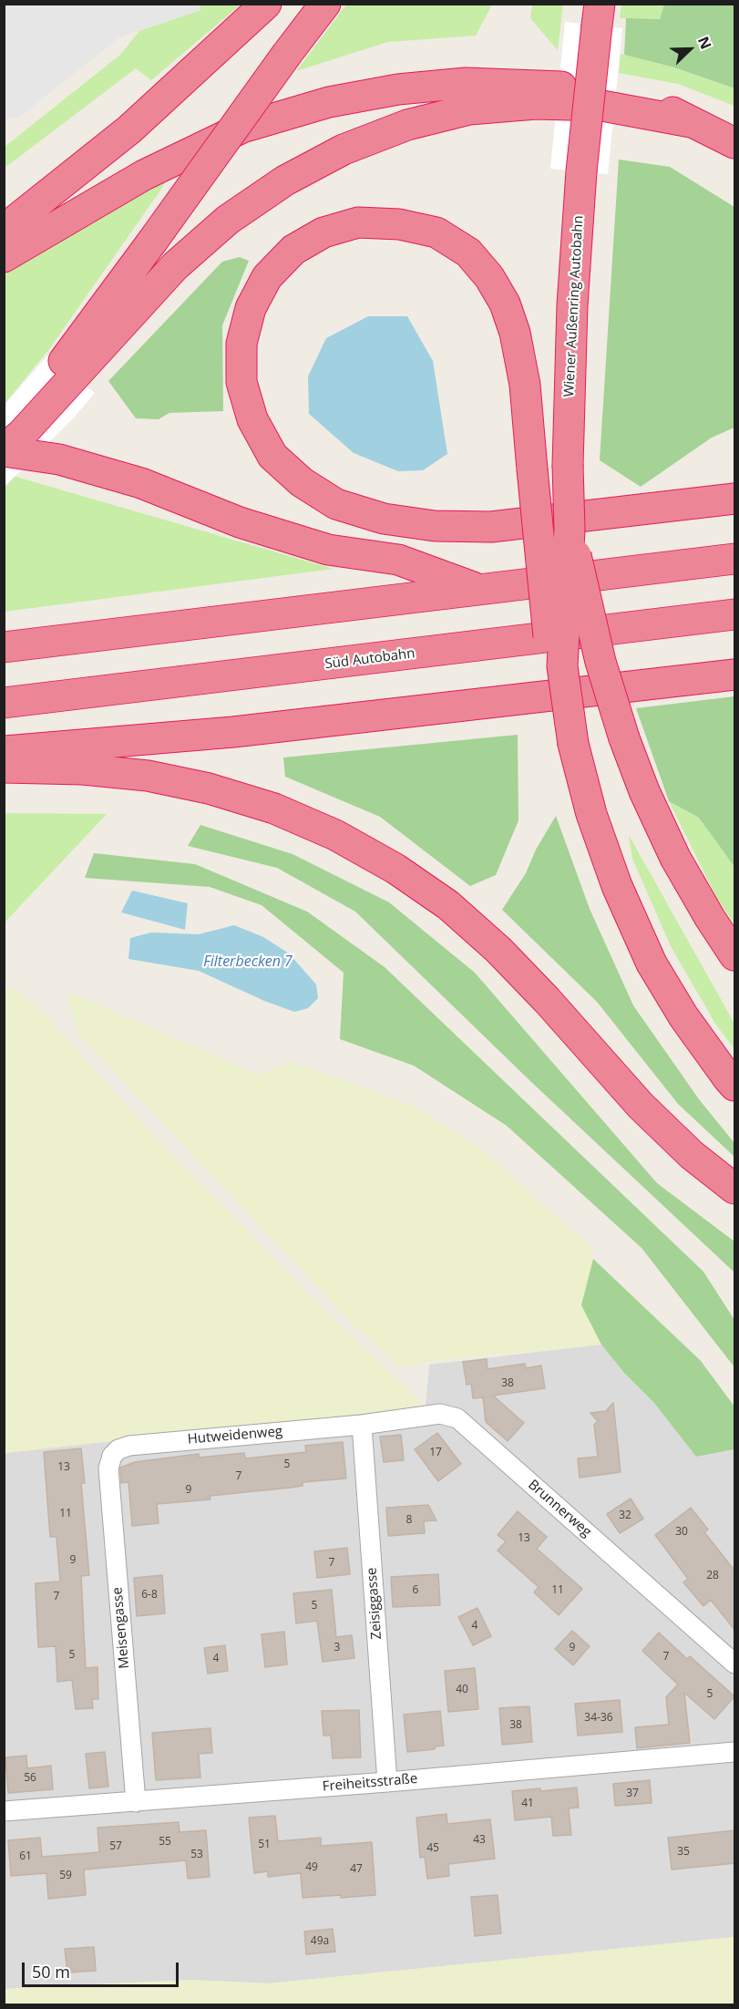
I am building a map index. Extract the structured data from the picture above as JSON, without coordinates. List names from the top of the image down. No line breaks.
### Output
{"streets":{"highway":["Wiener Außenring Autobahn","Süd Autobahn"],"street":["Hutweidenweg","Brunnerweg","Zeisiggasse","Meisengasse","Freiheitsstraße"]},"crossings":[["Hutweidenweg","Brunnerweg"],["Hutweidenweg","Zeisiggasse"],["Hutweidenweg","Meisengasse"],["Brunnerweg","Zeisiggasse"],["Zeisiggasse","Freiheitsstraße"],["Meisengasse","Freiheitsstraße"]],"water":["Filterbecken 7"],"house_numbers":["38","17","5","13","7","9","11","32","8","30","13","9","7","28","6","11","6-8","7","5","4","3","9","5","7","4","40","5","34-36","38","56","37","41","43","55","51","57","45","35","53","61","49","47","59","49a"],"scale_bar":"50 m","north":"top right"}
